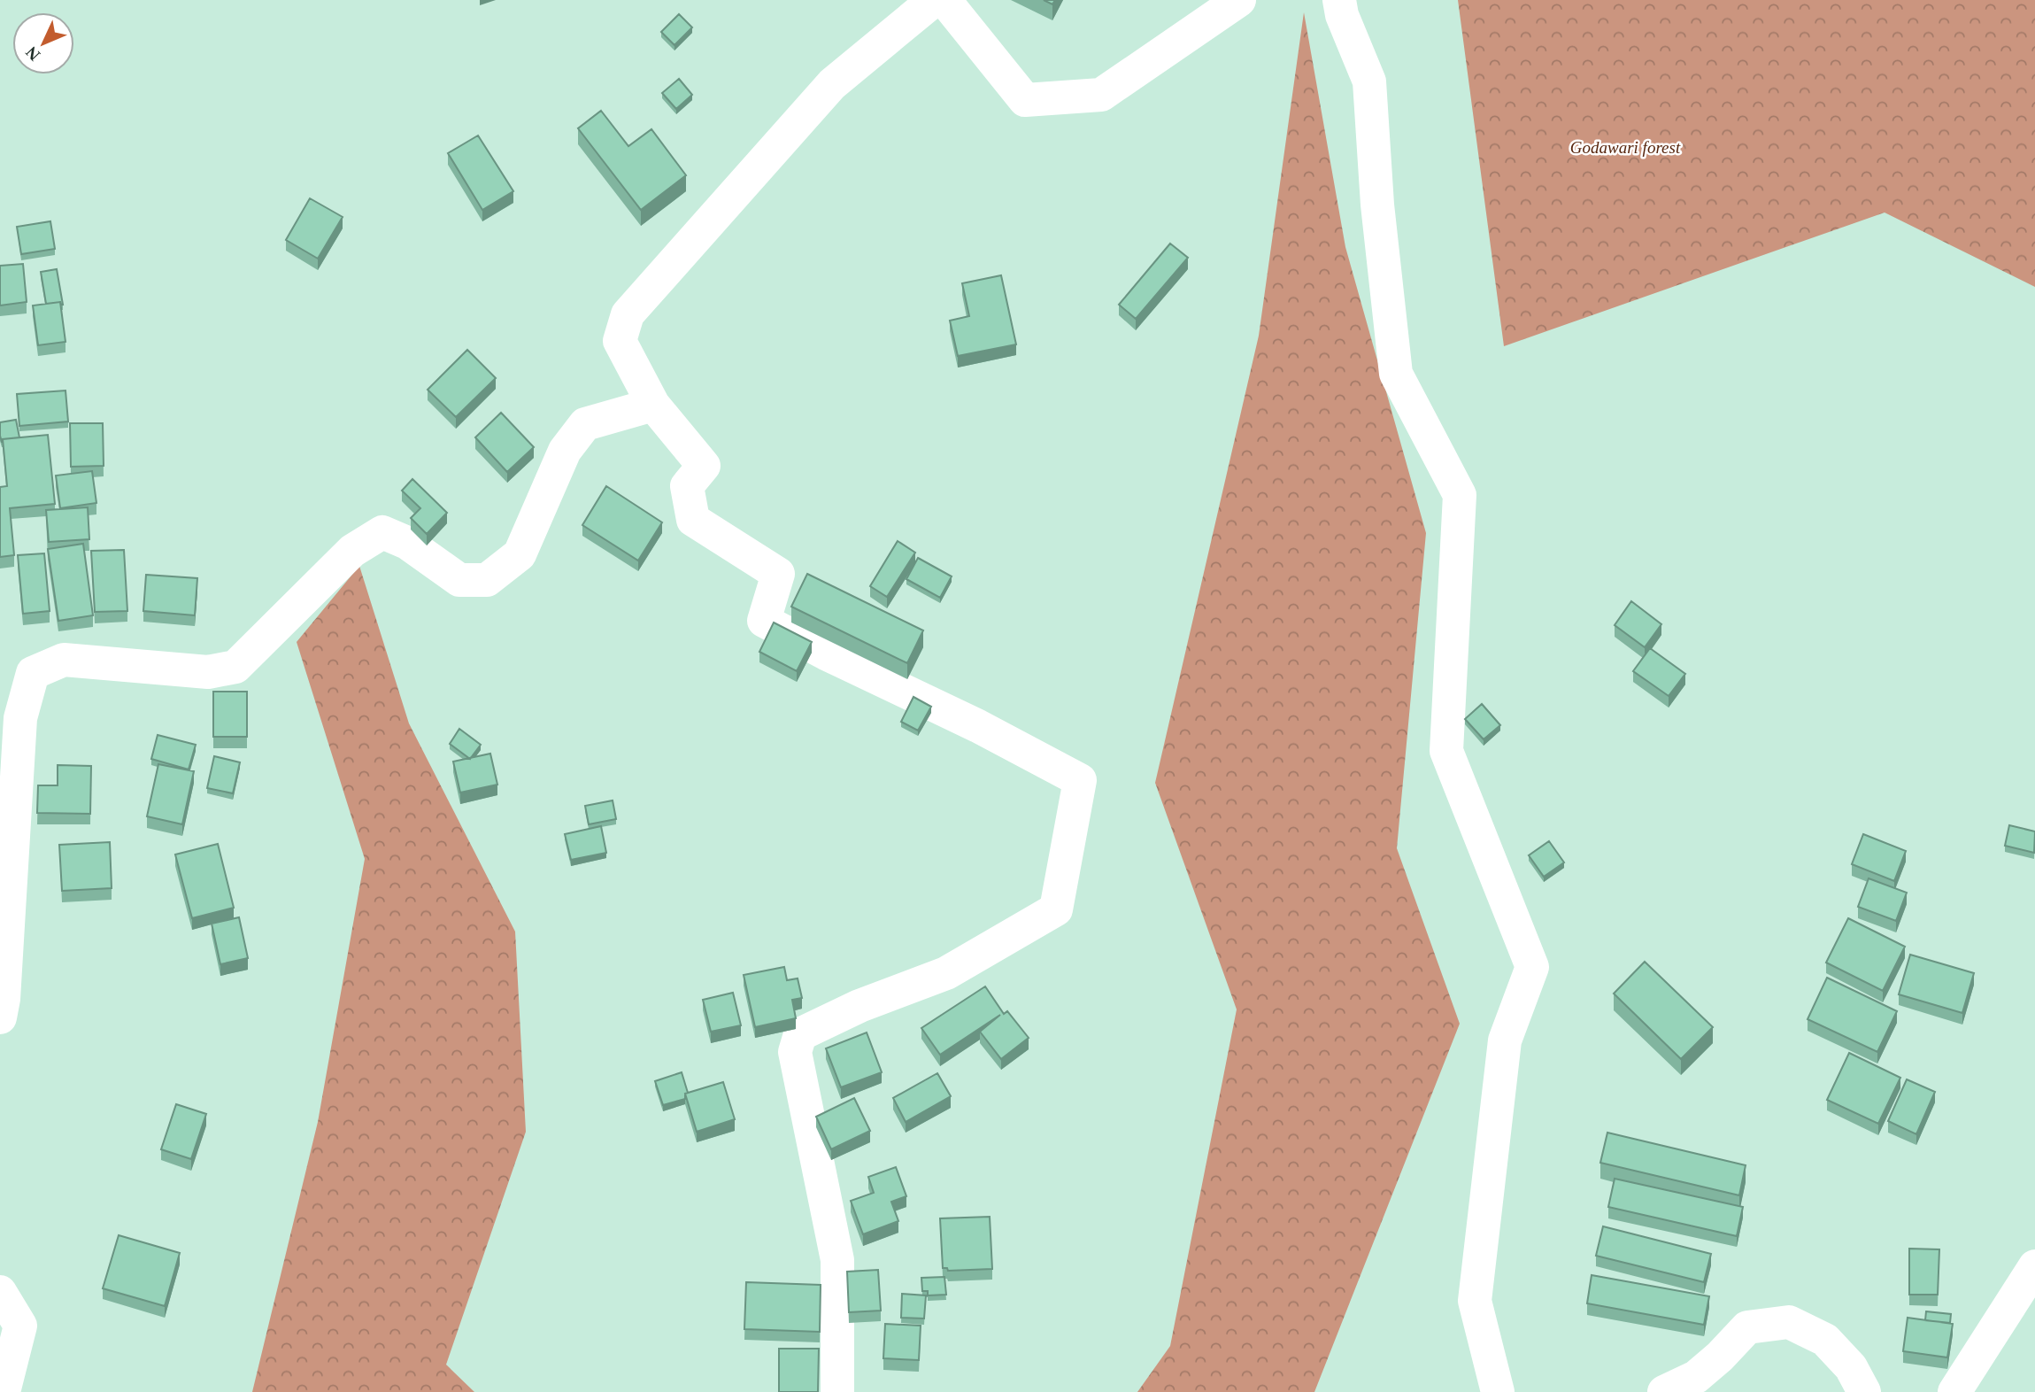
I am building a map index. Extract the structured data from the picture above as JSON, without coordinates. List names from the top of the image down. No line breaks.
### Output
{"parks":["Godawari forest"],"north":"bottom left"}
